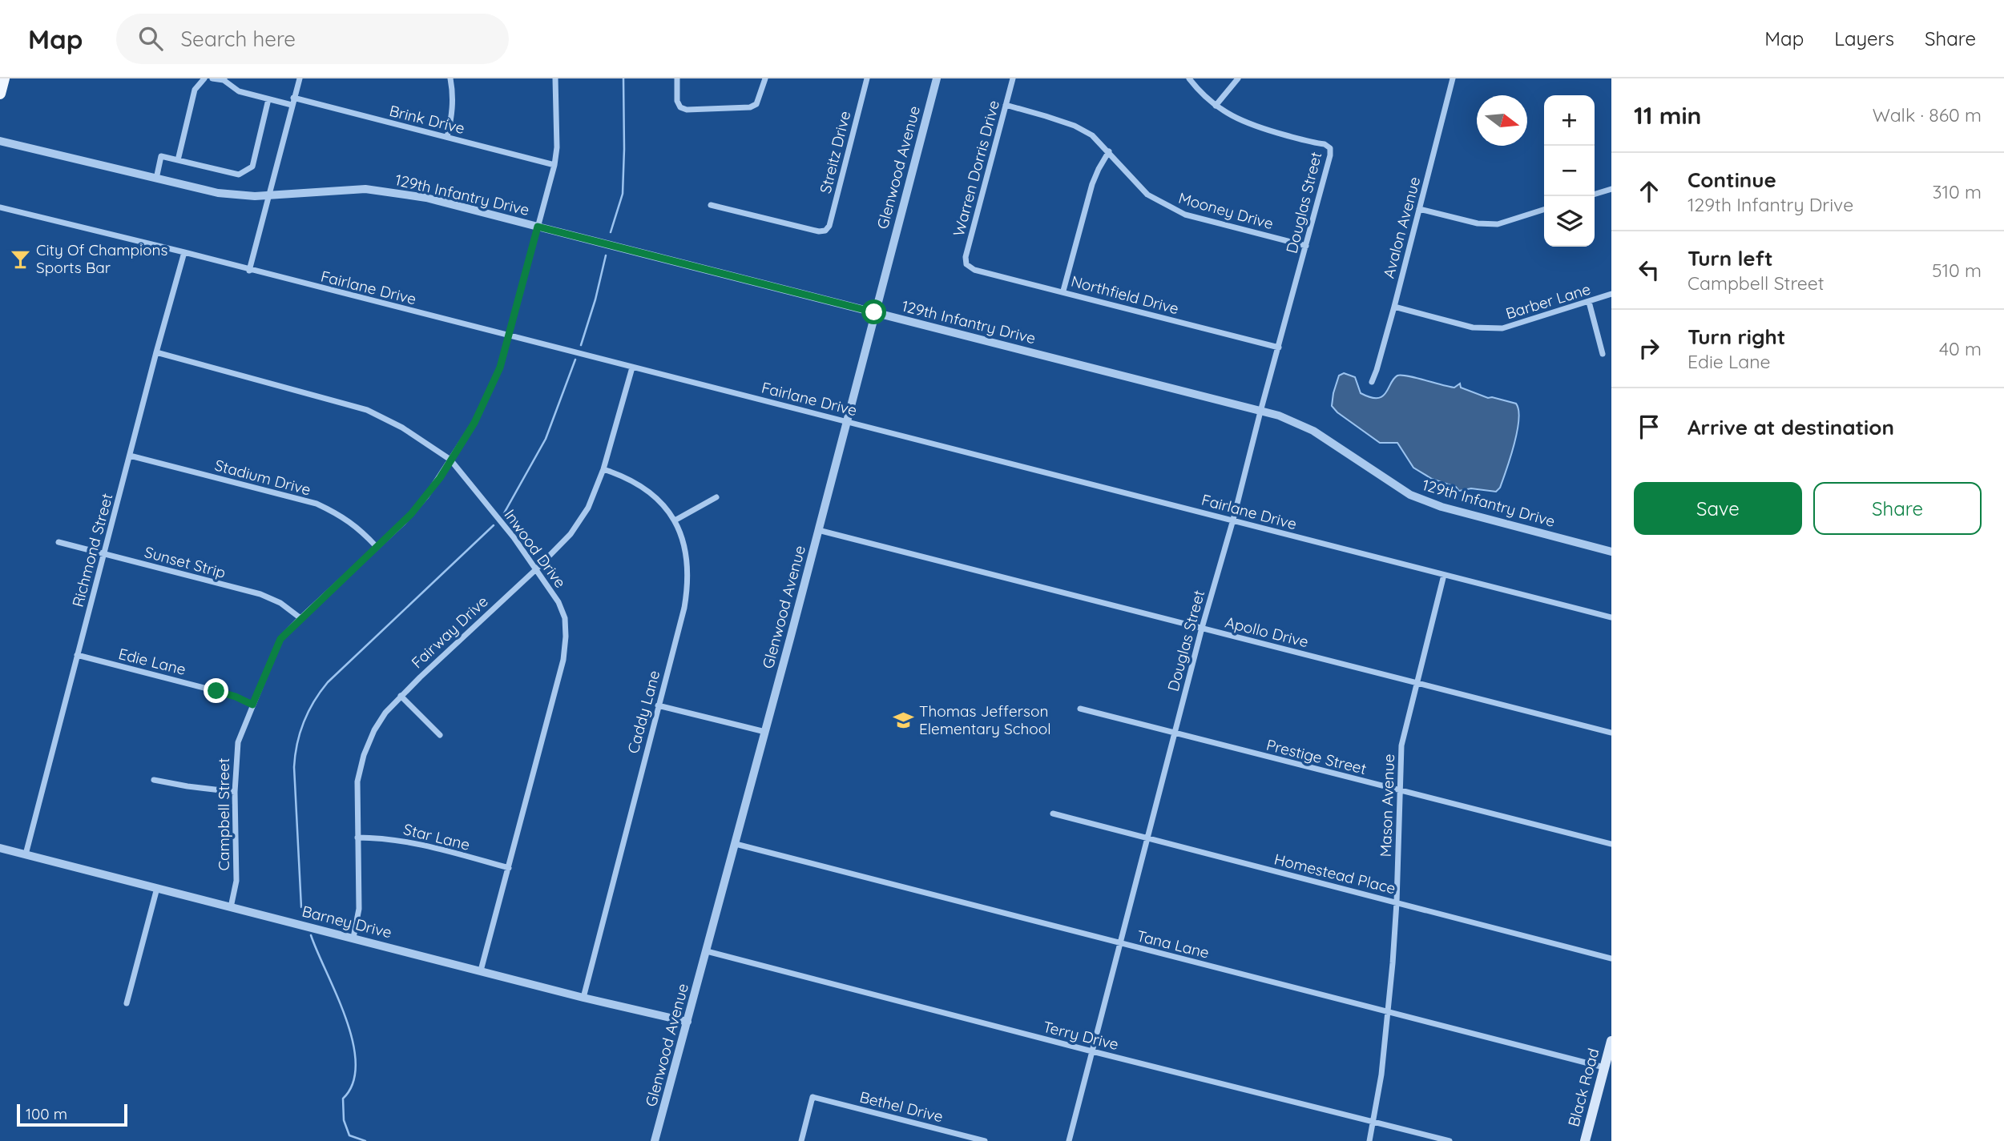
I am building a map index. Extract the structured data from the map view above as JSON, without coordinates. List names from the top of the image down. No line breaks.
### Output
{"streets":{"main road":["Black Road"],"street":["Brink Drive","Streitz Drive","Glenwood Avenue","Warren Dorris Drive","129th Infantry Drive","Douglas Street","Mooney Drive","Avalon Avenue","Fairlane Drive","Northfield Drive","Barber Lane","Stadium Drive","Inwood Drive","Richmond Street","Sunset Strip","Fairway Drive","Apollo Drive","Edie Lane","Caddy Lane","Prestige Street","Mason Avenue","Campbell Street","Star Lane","Homestead Place","Barney Drive","Tana Lane","Terry Drive","Bethel Drive"]},"crossings":[["Brink Drive","Campbell Street"],["Glenwood Avenue","129th Infantry Drive"],["Glenwood Avenue","Fairlane Drive"],["Glenwood Avenue","Apollo Drive"],["Glenwood Avenue","Barney Drive"],["Glenwood Avenue","Tana Lane"],["Glenwood Avenue","Terry Drive"],["Warren Dorris Drive","Mooney Drive"],["Warren Dorris Drive","Northfield Drive"],["129th Infantry Drive","Douglas Street"],["129th Infantry Drive","Campbell Street"],["Douglas Street","Mooney Drive"],["Douglas Street","Fairlane Drive"],["Douglas Street","Northfield Drive"],["Douglas Street","Apollo Drive"],["Douglas Street","Prestige Street"],["Douglas Street","Homestead Place"],["Douglas Street","Tana Lane"],["Douglas Street","Terry Drive"],["Avalon Avenue","Barber Lane"],["Fairlane Drive","Richmond Street"],["Fairlane Drive","Fairway Drive"],["Fairlane Drive","Mason Avenue"],["Fairlane Drive","Campbell Street"],["Stadium Drive","Richmond Street"],["Stadium Drive","Campbell Street"],["Inwood Drive","Richmond Street"],["Inwood Drive","Fairway Drive"],["Inwood Drive","Campbell Street"],["Inwood Drive","Star Lane"],["Inwood Drive","Barney Drive"],["Richmond Street","Sunset Strip"],["Richmond Street","Edie Lane"],["Richmond Street","Barney Drive"],["Sunset Strip","Campbell Street"],["Fairway Drive","Caddy Lane"],["Fairway Drive","Star Lane"],["Fairway Drive","Barney Drive"],["Apollo Drive","Mason Avenue"],["Edie Lane","Campbell Street"],["Caddy Lane","Barney Drive"],["Prestige Street","Mason Avenue"],["Mason Avenue","Homestead Place"],["Mason Avenue","Tana Lane"],["Mason Avenue","Terry Drive"],["Campbell Street","Barney Drive"],["Tana Lane","Black Road"]],"places":{"bar":["City Of Champions Sports Bar"],"school or university":["Thomas Jefferson Elementary School"]},"scale_bar":"100 m","north":"right","page":{"header":"Map","search":"Search here","nav":["Map","Layers","Share"],"heading":["11 min","Walk · 860 m"],"map_buttons":["+","−"],"list":[["Continue","129th Infantry Drive","310 m"],["Turn left","Campbell Street","510 m"],["Turn right","Edie Lane","40 m"],"Arrive at destination"],"buttons":["Save","Share"],"scale":"100 m"}}
